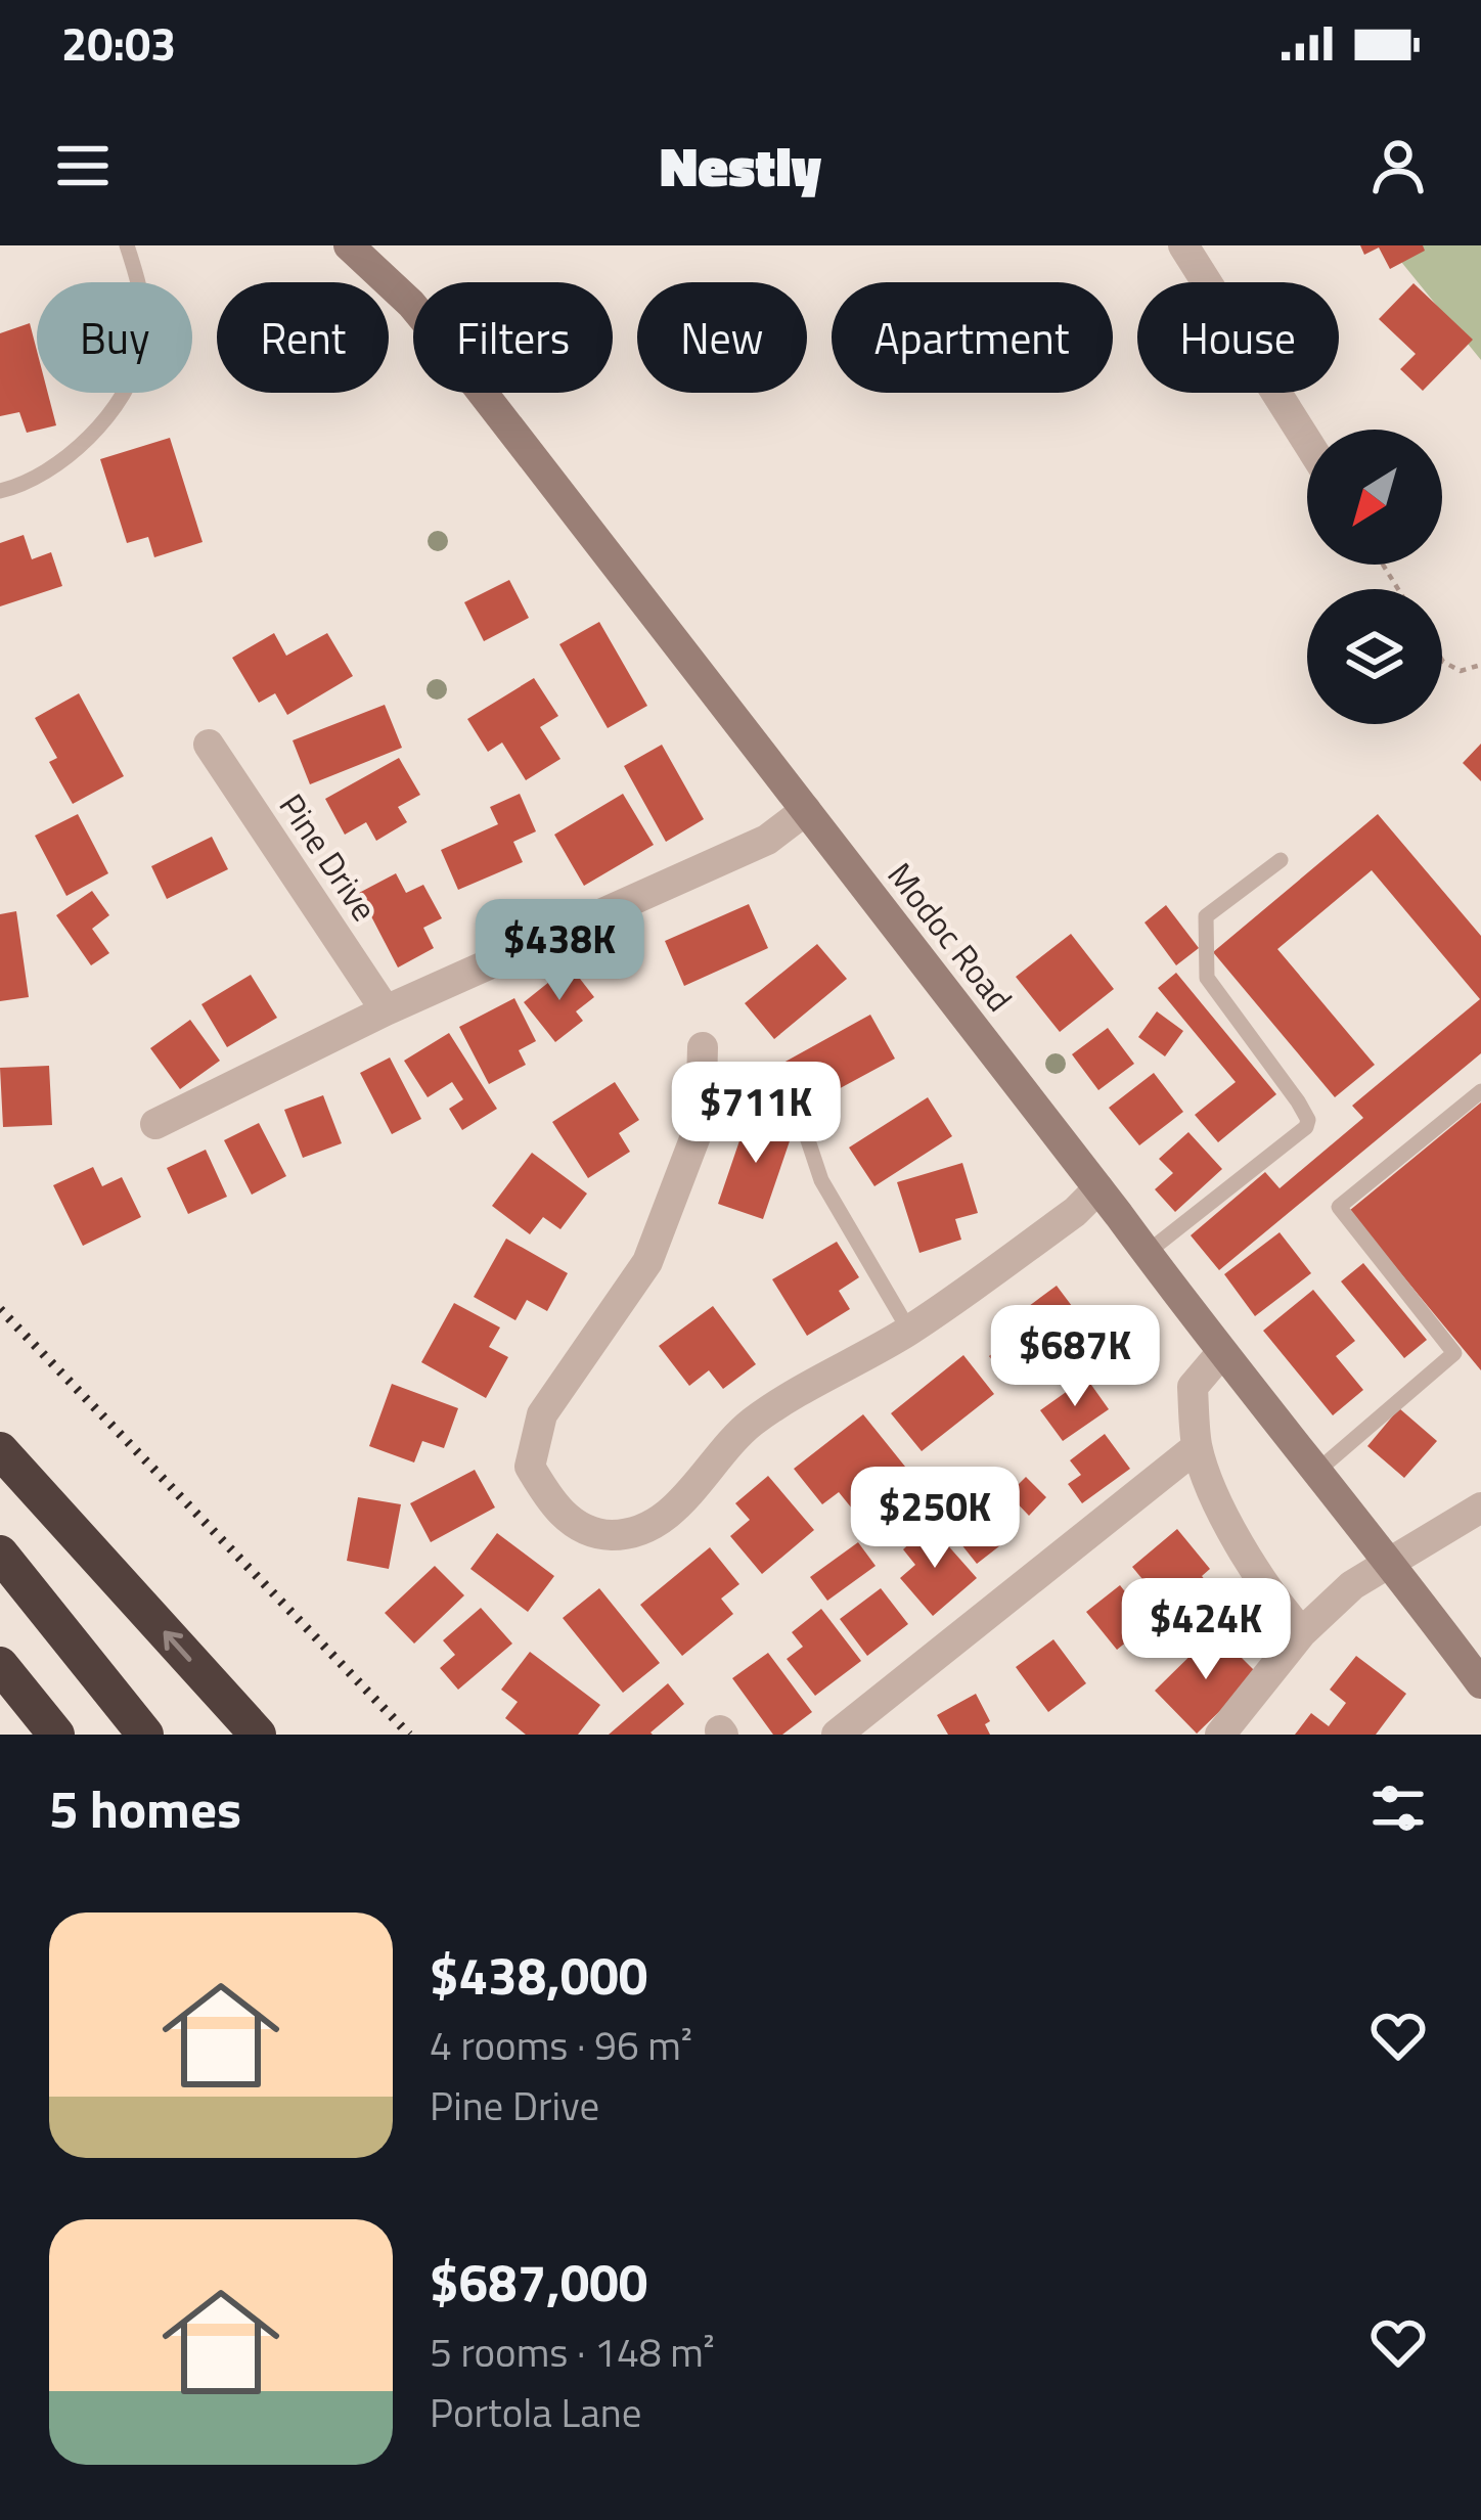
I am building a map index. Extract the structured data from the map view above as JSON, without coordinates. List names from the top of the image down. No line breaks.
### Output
{"streets":{"street":["Pine Drive","Modoc Road"]},"north":"bottom left","page":{"status":"20:03","header":"Nestly","chip":["Buy","Rent","Filters","New","Apartment","House"],"price":["$438K","$711K","$687K","$250K","$424K"],"heading":"5 homes","list":[{"name":"$438,000","note":"4 rooms · 96 m² · Pine Drive"},{"name":"$687,000","note":"5 rooms · 148 m² · Portola Lane"}]}}
